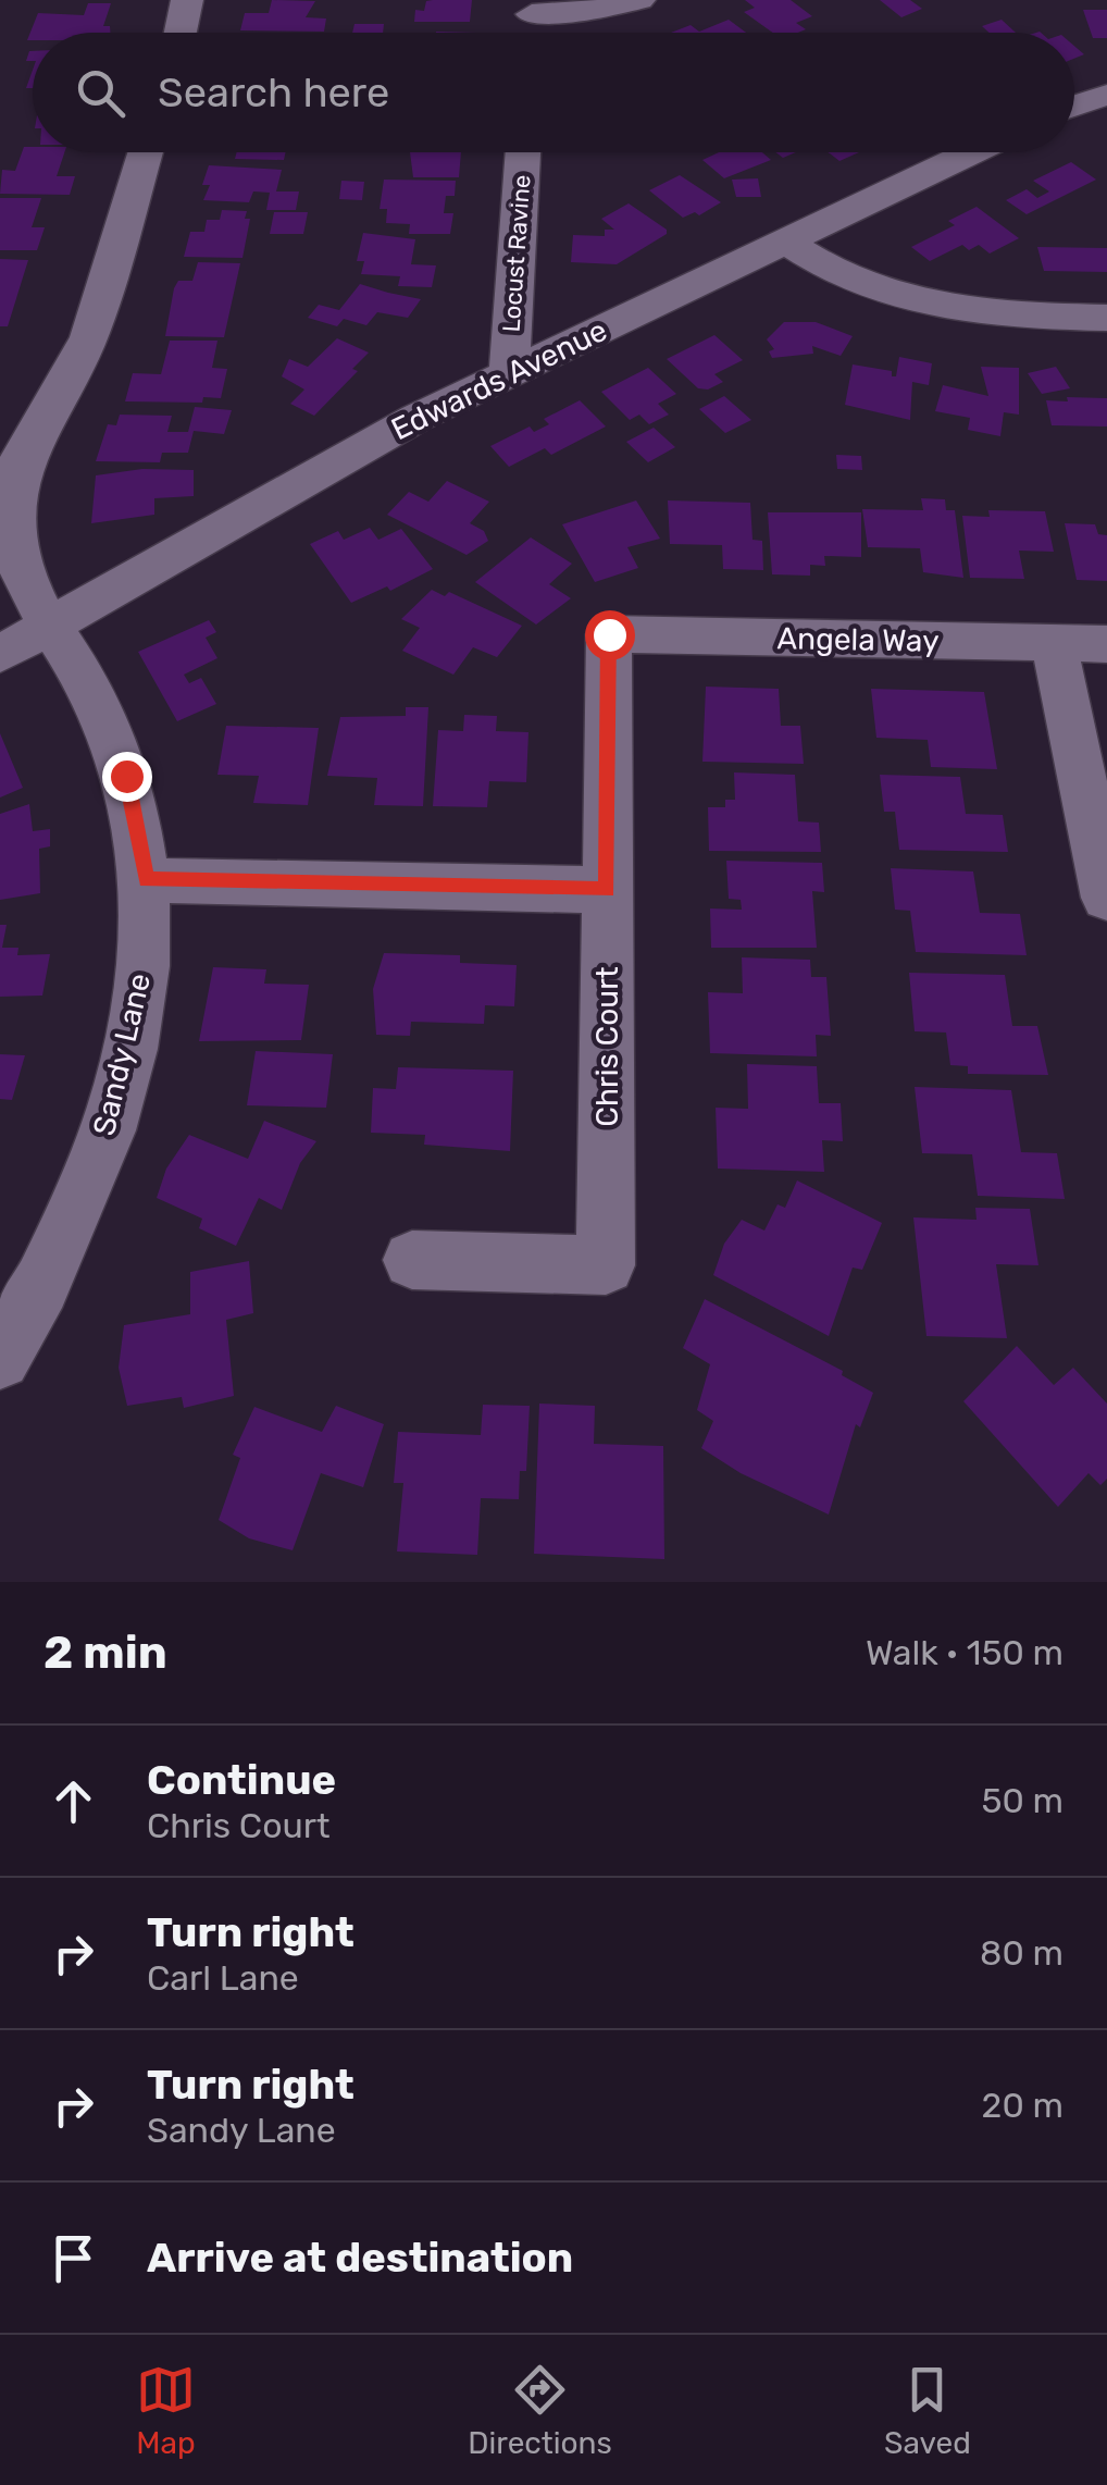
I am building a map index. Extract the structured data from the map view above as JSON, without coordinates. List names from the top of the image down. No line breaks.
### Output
{"streets":{"street":["Locust Ravine","Edwards Avenue","Angela Way","Chris Court","Sandy Lane"]},"crossings":[["Locust Ravine","Edwards Avenue"],["Edwards Avenue","Sandy Lane"],["Angela Way","Chris Court"]],"page":{"search":"Search here","heading":["2 min","Walk · 150 m"],"list":[["Continue","Chris Court","50 m"],["Turn right","Carl Lane","80 m"],["Turn right","Sandy Lane","20 m"],"Arrive at destination"],"nav":["Map","Directions","Saved"]}}
